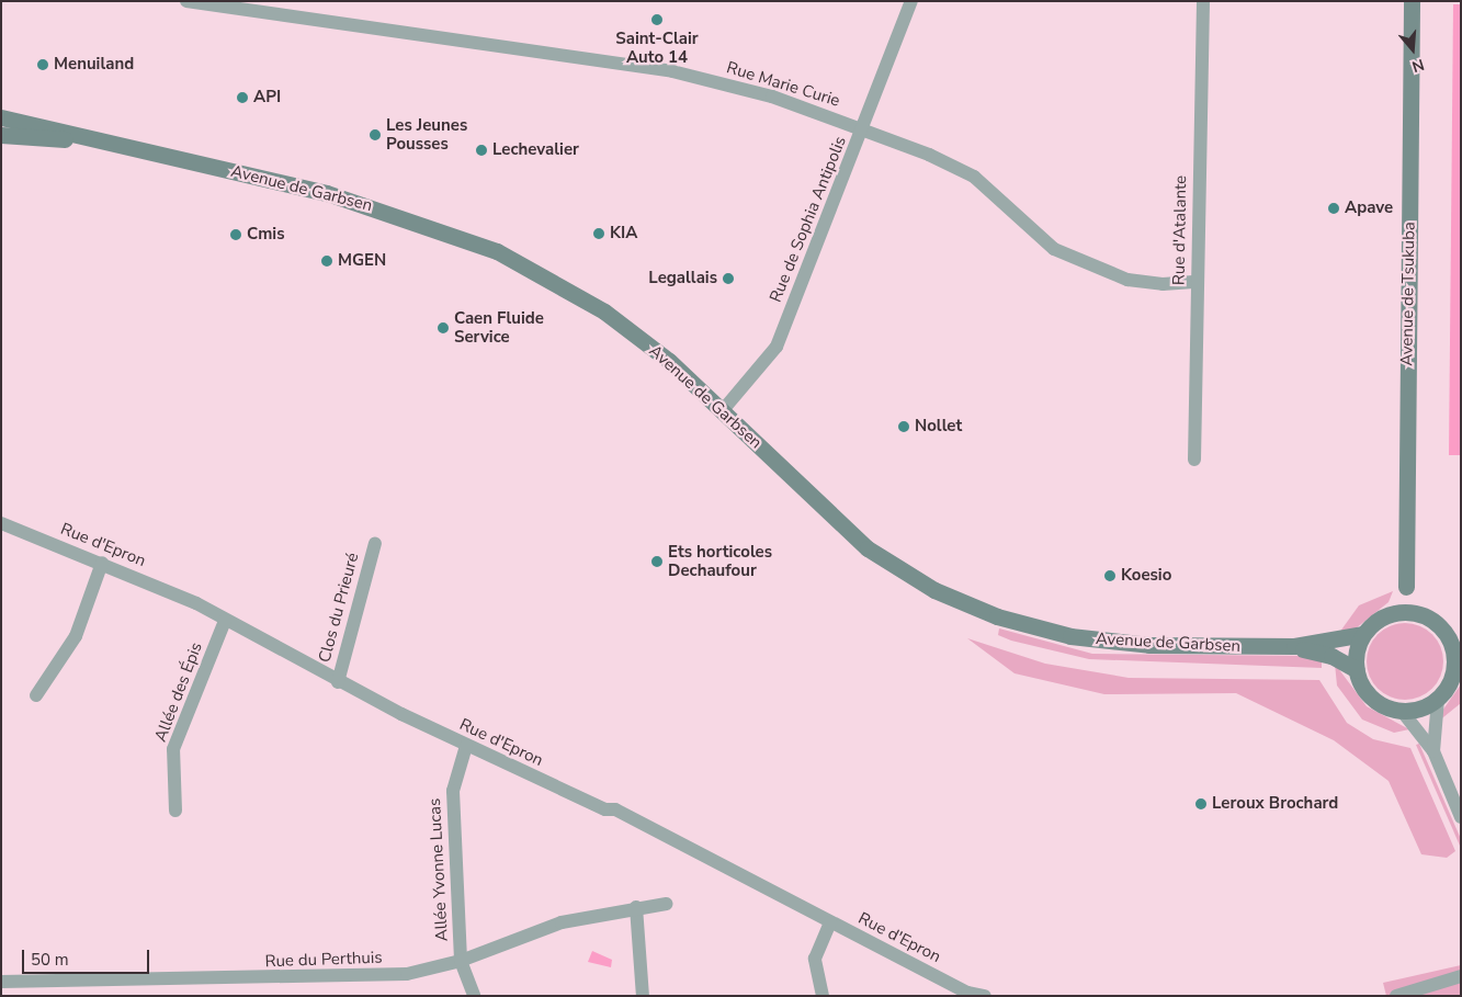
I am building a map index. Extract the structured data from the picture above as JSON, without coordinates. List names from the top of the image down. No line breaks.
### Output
{"streets":{"main road":["Avenue de Garbsen","Avenue de Tsukuba"],"street":["Rue Marie Curie","Rue de Sophia Antipolis","Rue d'Atalante","Rue d'Epron","Clos du Prieuré","Allée des Épis","Allée Yvonne Lucas","Rue du Perthuis"]},"crossings":[["Rue Marie Curie","Rue de Sophia Antipolis"],["Rue Marie Curie","Rue d'Atalante"],["Avenue de Garbsen","Rue de Sophia Antipolis"],["Rue d'Epron","Clos du Prieuré"],["Rue d'Epron","Allée des Épis"],["Rue d'Epron","Allée Yvonne Lucas"],["Allée Yvonne Lucas","Rue du Perthuis"]],"places":["Saint-Clair Auto 14","Menuiland","API","Les Jeunes Pousses","Lechevalier","Apave","KIA","Cmis","MGEN","Legallais","Caen Fluide Service","Nollet","Ets horticoles Dechaufour","Koesio","Leroux Brochard"],"scale_bar":"50 m","north":"bottom"}
